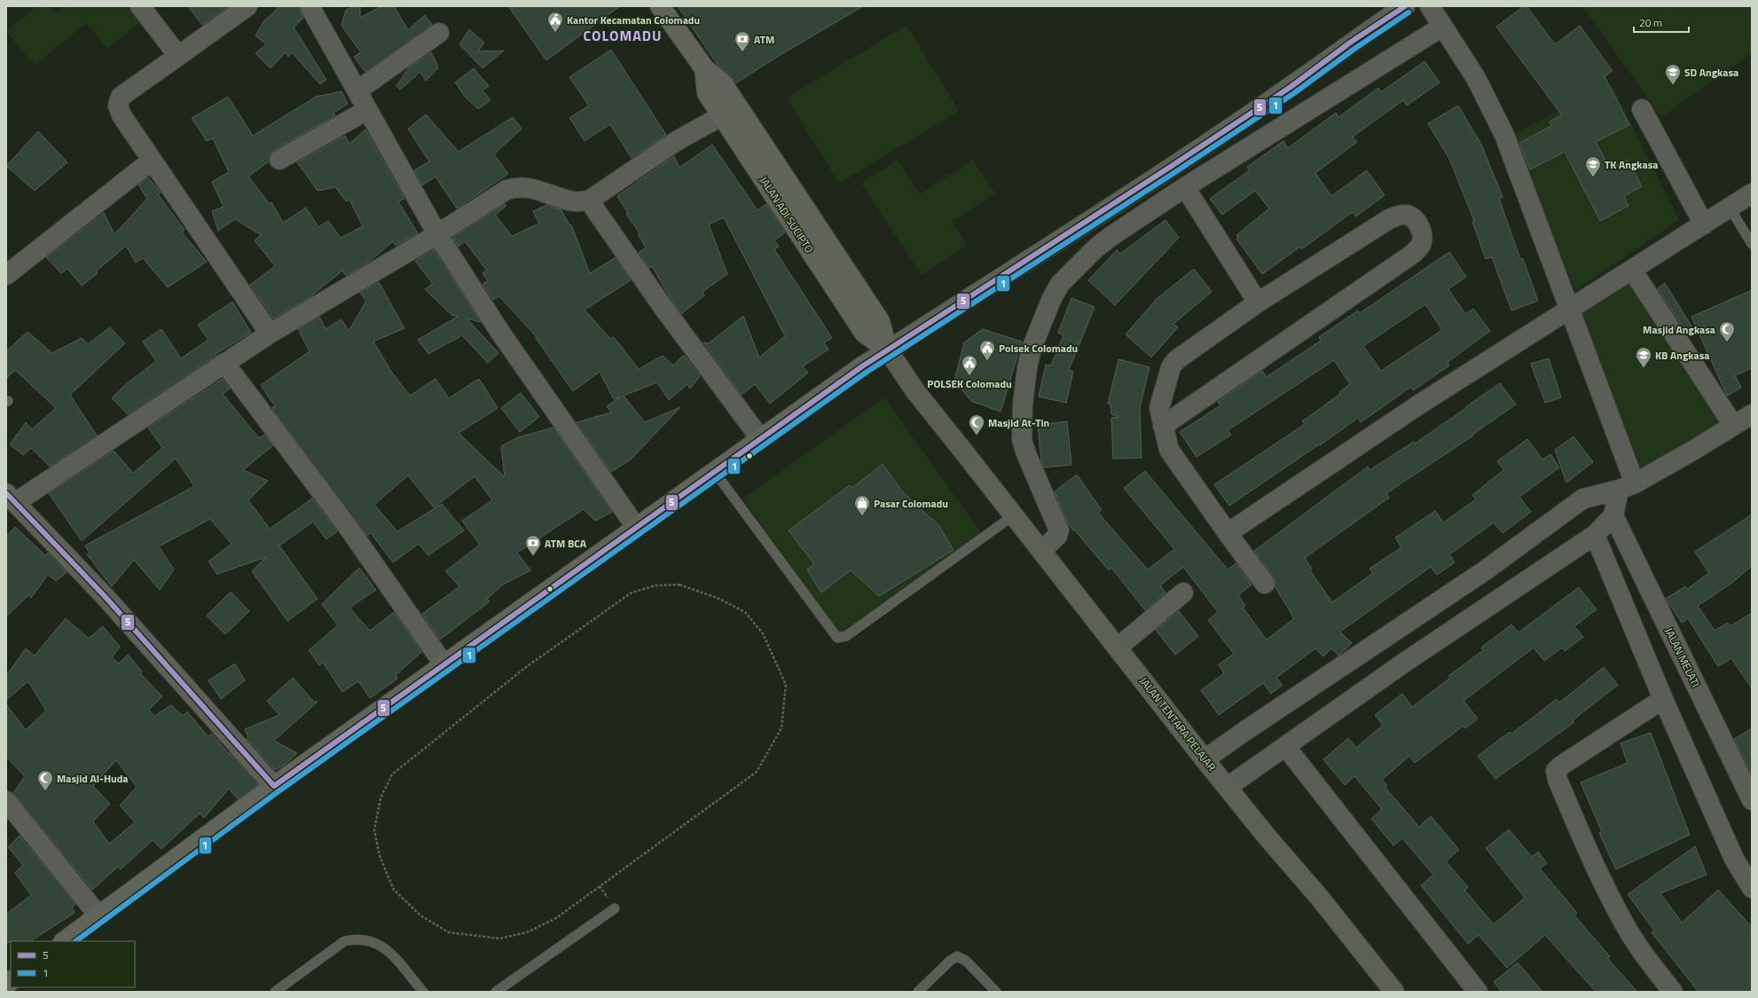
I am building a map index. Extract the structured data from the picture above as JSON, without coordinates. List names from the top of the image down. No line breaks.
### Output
{"streets":{"highway":["JALAN ADI SUCIPTO"],"main road":["JALAN TENTARA PELAJAR"],"street":["JALAN MELATI"]},"crossings":[["JALAN ADI SUCIPTO","JALAN TENTARA PELAJAR"]],"districts":["COLOMADU"],"places":{"public building":["Kantor Kecamatan Colomadu","Polsek Colomadu","POLSEK Colomadu"],"bank":["ATM","ATM BCA"],"school or university":["SD Angkasa","TK Angkasa","KB Angkasa"],"mosque":["Masjid Angkasa","Masjid At-Tin","Masjid Al-Huda"],"shop":["Pasar Colomadu"]},"lines":["transit line 5","transit line 1"],"legend":["5","1"],"scale_bar":"20 m"}
